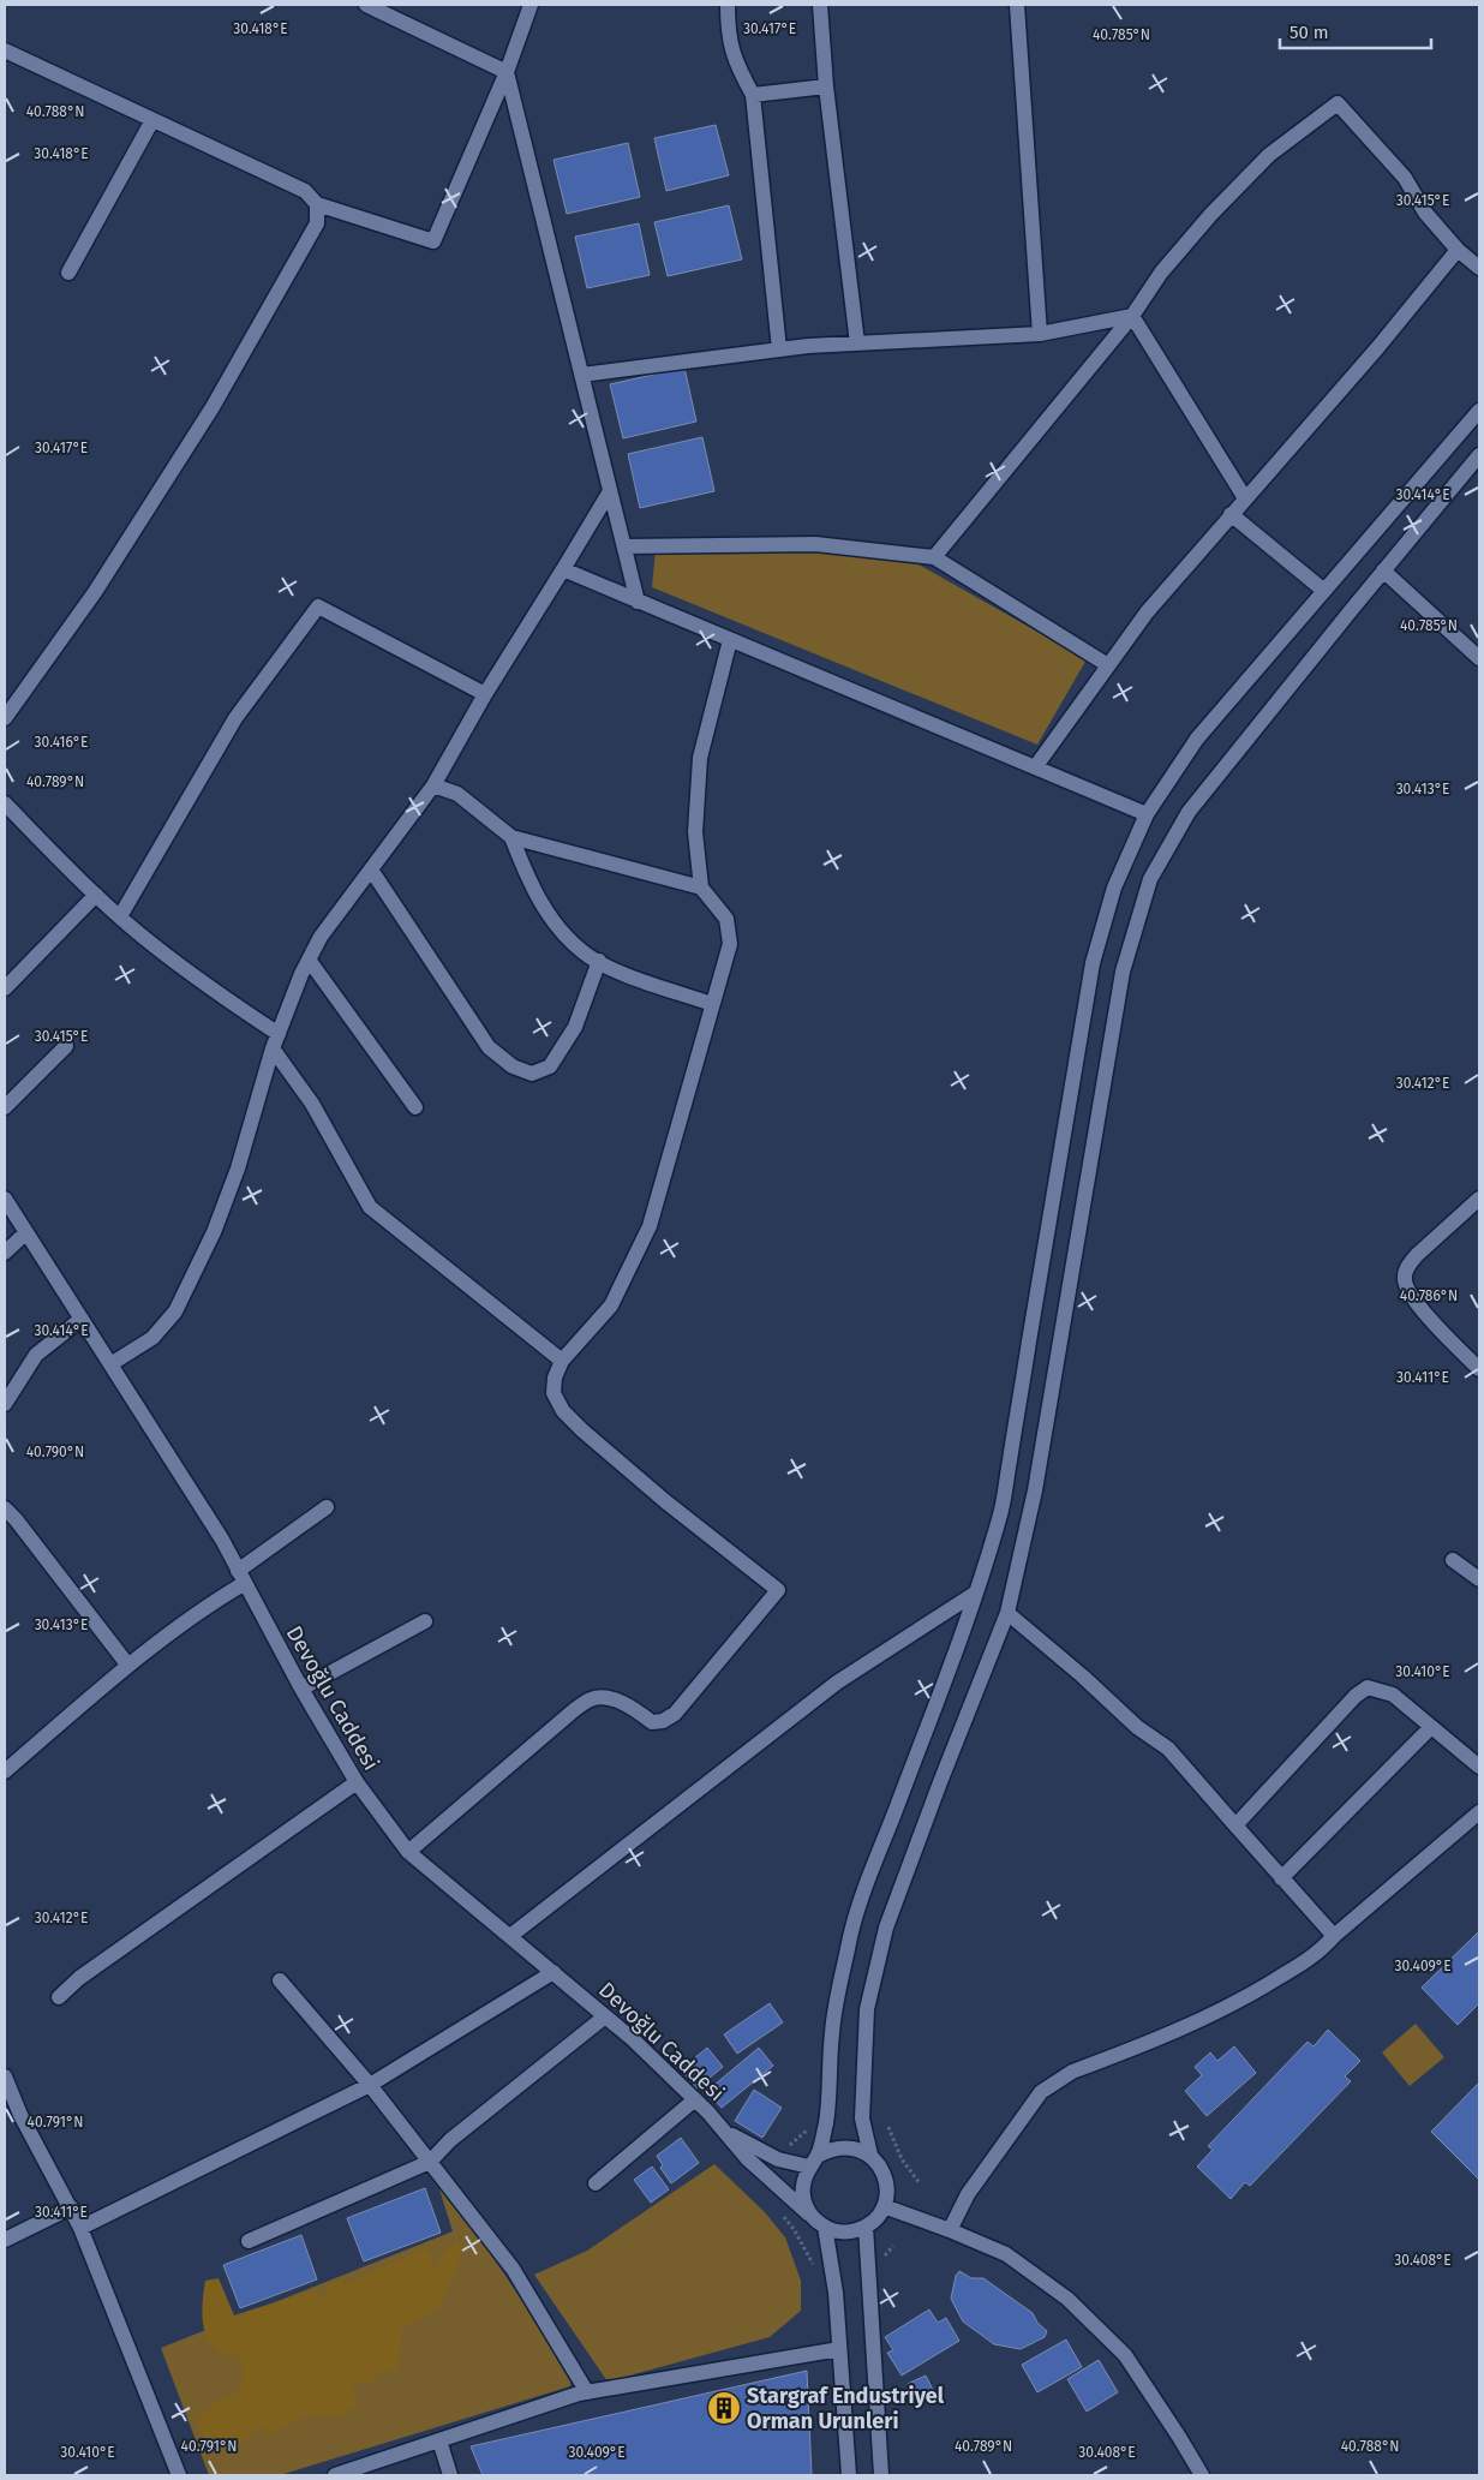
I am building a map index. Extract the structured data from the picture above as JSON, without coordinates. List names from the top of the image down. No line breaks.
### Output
{"streets":{"street":["Devoğlu Caddesi"]},"places":{"building":["Stargraf Endustriyel Orman Urunleri"]},"scale_bar":"50 m","coordinates":["30.418°E","30.417°E","40.785°N","40.788°N","30.415°E","30.414°E","30.416°E","40.789°N","30.413°E","30.412°E","40.786°N","30.411°E","40.790°N","30.410°E","30.409°E","40.791°N","30.408°E"]}
